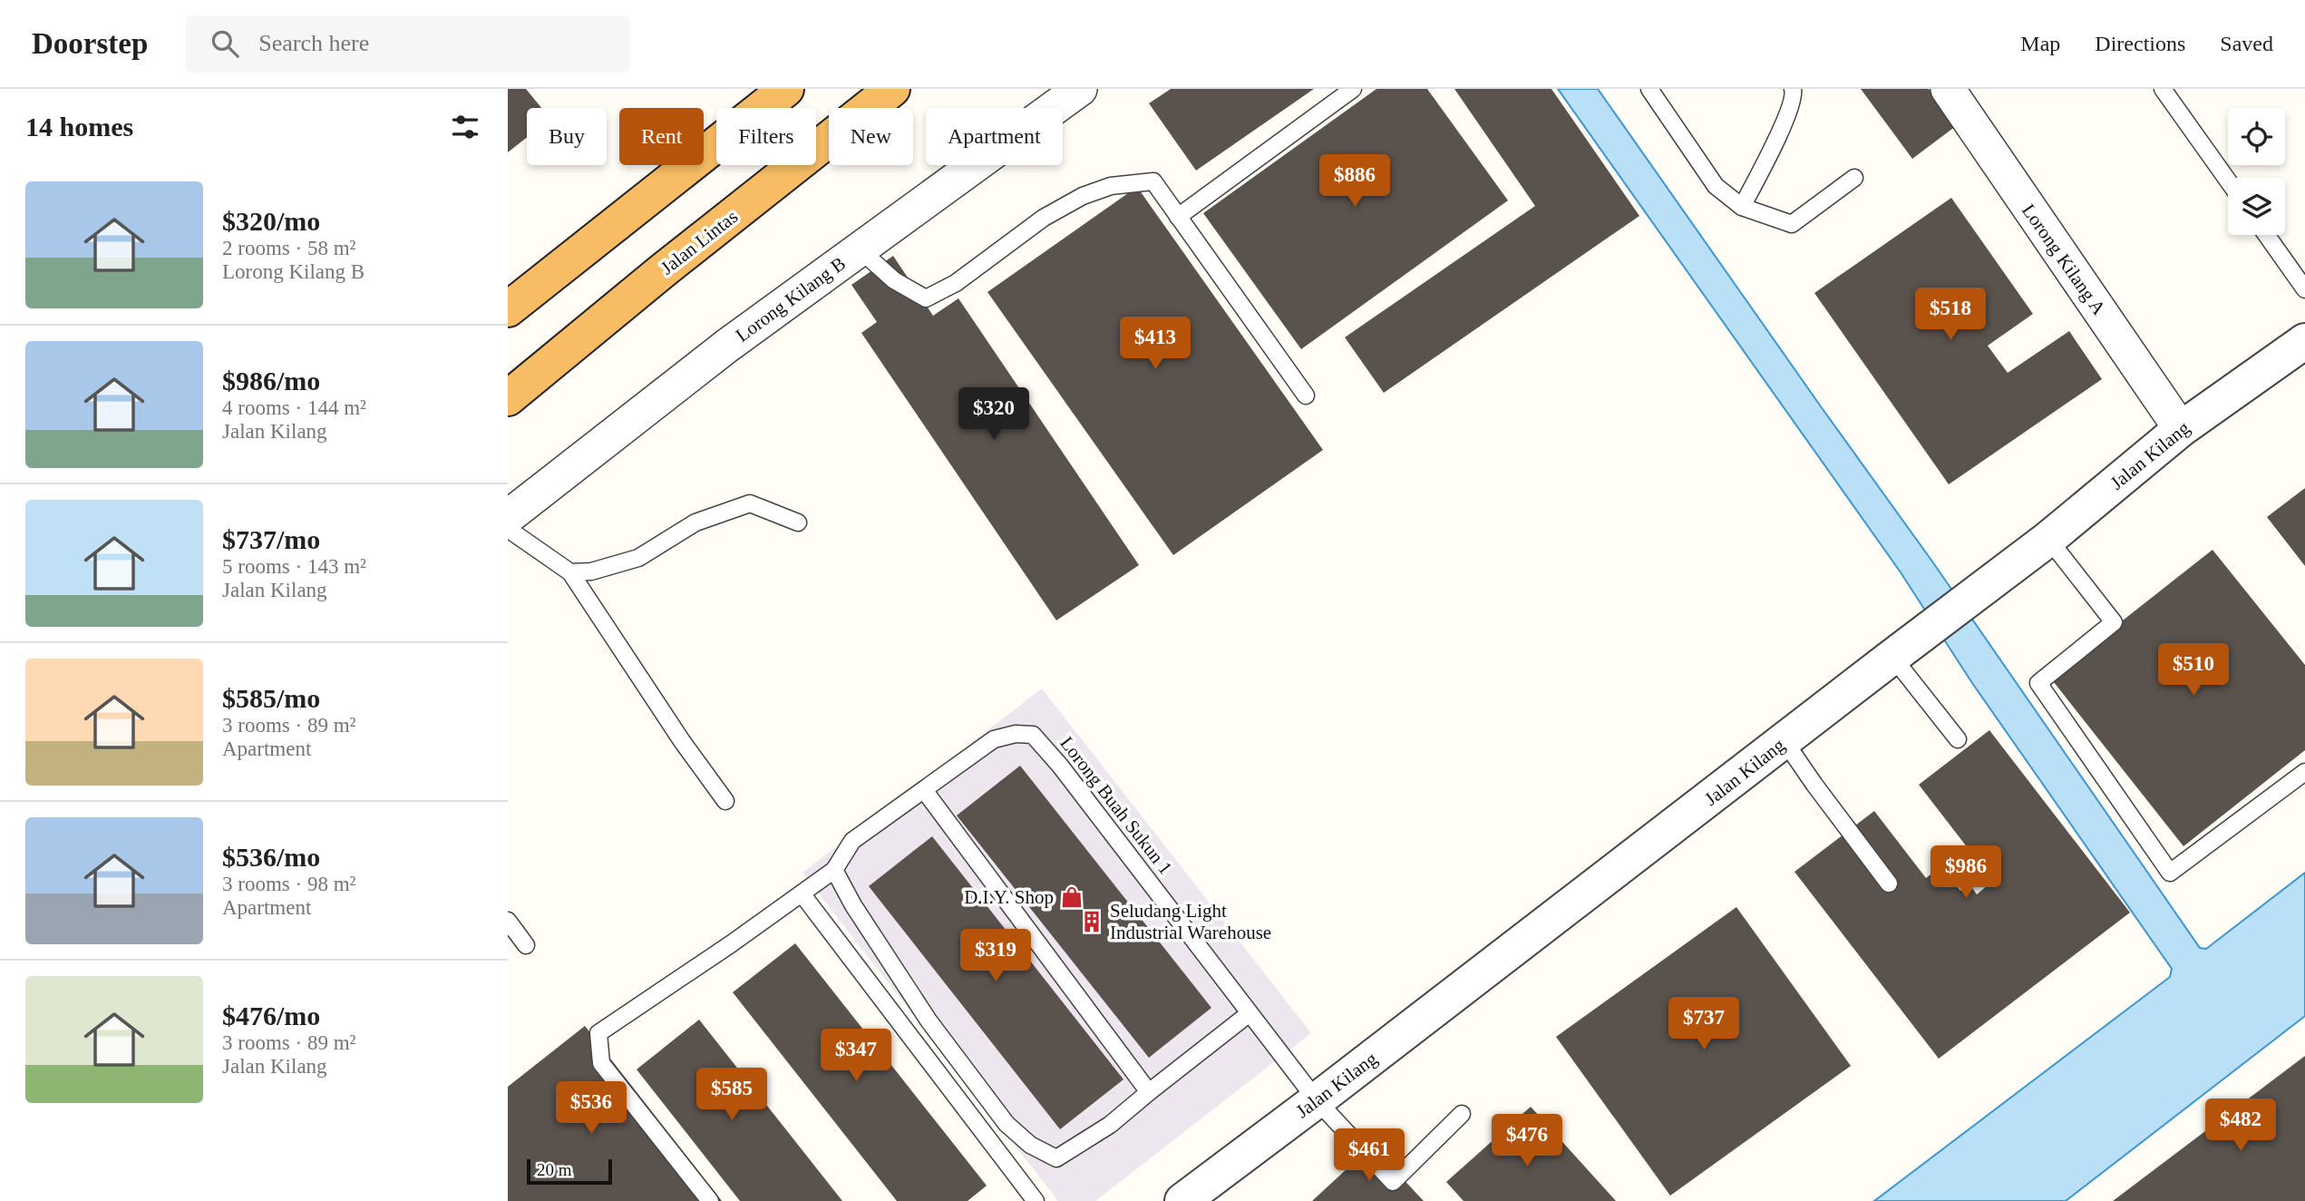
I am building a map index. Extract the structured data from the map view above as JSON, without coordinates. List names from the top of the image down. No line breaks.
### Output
{"streets":{"highway":["Jalan Lintas"],"street":["Lorong Kilang A","Lorong Kilang B","Jalan Kilang"],"lane":["Lorong Buah Sukun 1"]},"crossings":[["Lorong Kilang A","Jalan Kilang"],["Jalan Kilang","Lorong Buah Sukun 1"]],"places":{"shop":["D.I.Y. Shop"],"building":["Seludang Light Industrial Warehouse"]},"scale_bar":"20 m","page":{"header":"Doorstep","search":"Search here","nav":["Map","Directions","Saved"],"heading":"14 homes","chip":["Buy","Rent","Filters","New","Apartment"],"price":["$886","$518","$413","$320","$510","$986","$319","$737","$347","$585","$536","$482","$476","$461"],"list":[{"name":"$320/mo","note":"2 rooms · 58 m² · Lorong Kilang B"},{"name":"$986/mo","note":"4 rooms · 144 m² · Jalan Kilang"},{"name":"$737/mo","note":"5 rooms · 143 m² · Jalan Kilang"},{"name":"$585/mo","note":"3 rooms · 89 m² · Apartment"},{"name":"$536/mo","note":"3 rooms · 98 m² · Apartment"},{"name":"$476/mo","note":"3 rooms · 89 m² · Jalan Kilang"}],"scale":"20 m"}}
